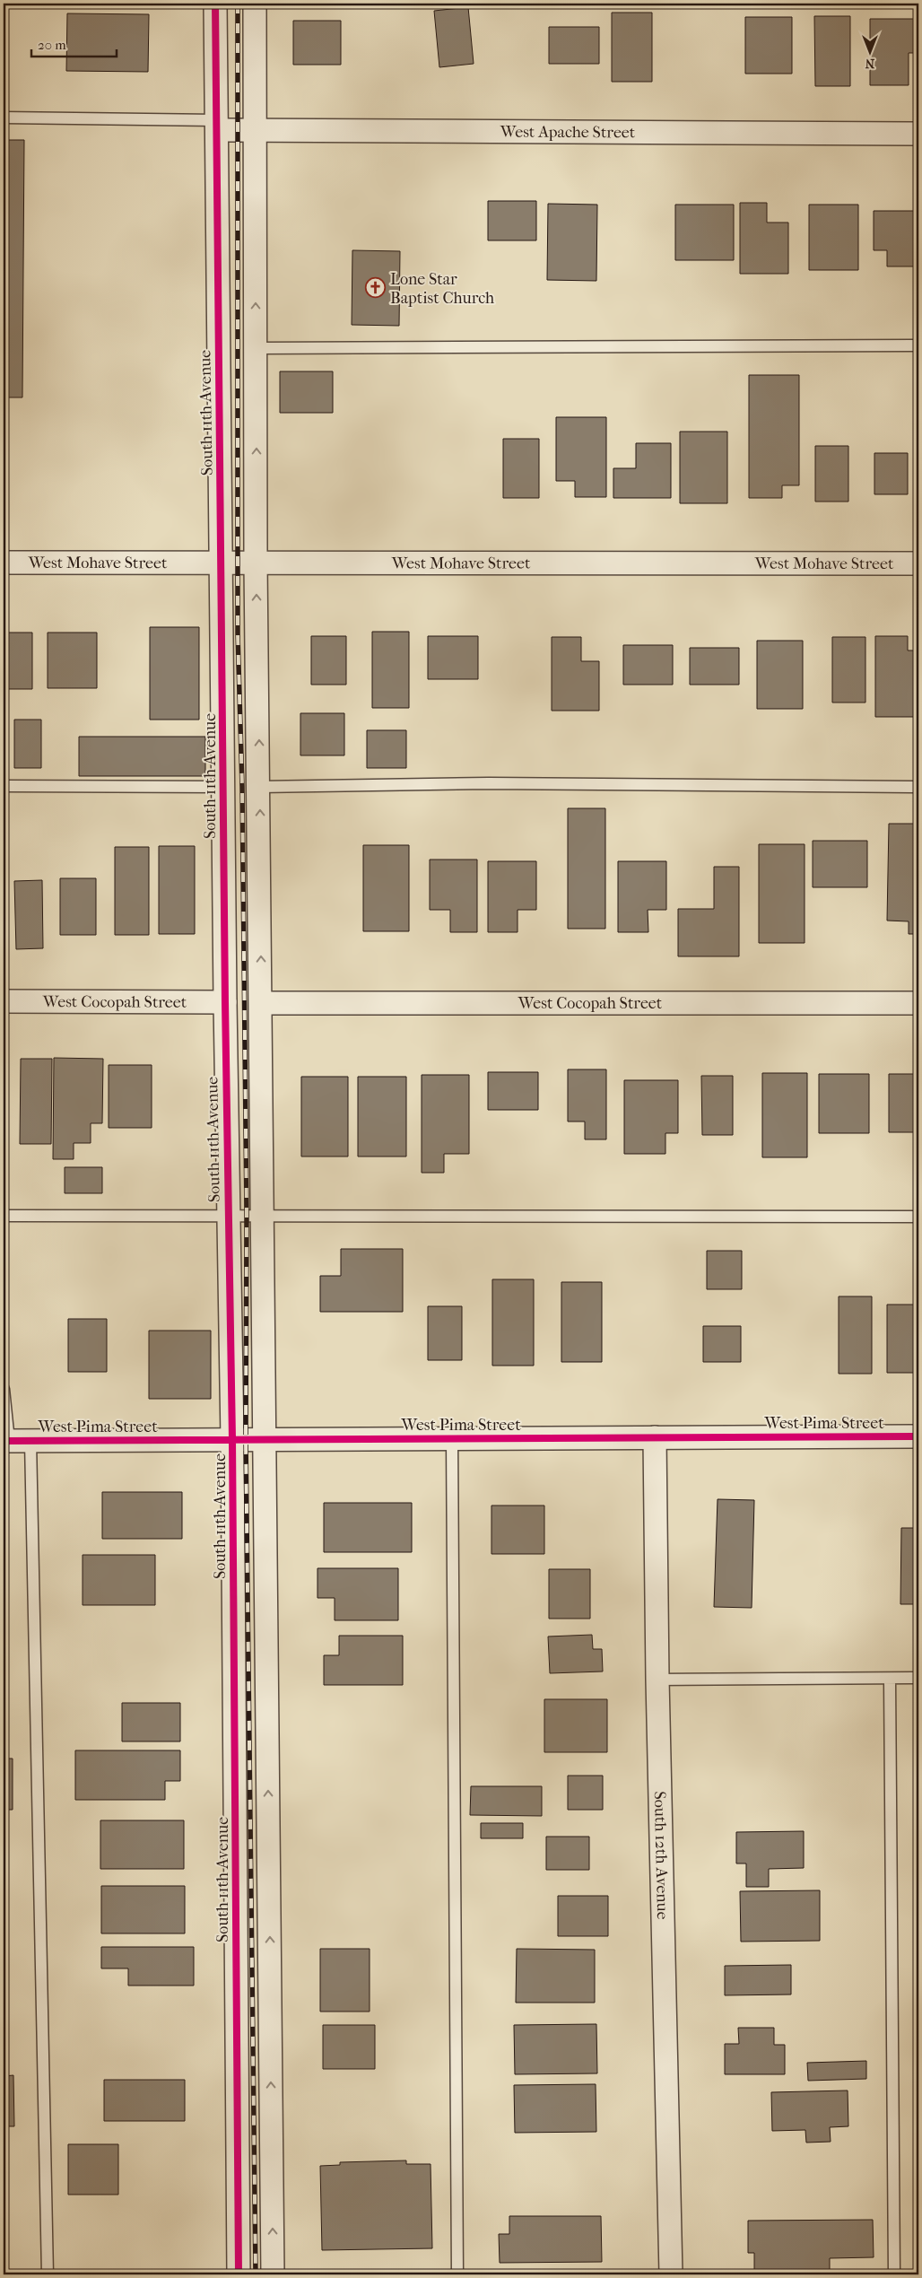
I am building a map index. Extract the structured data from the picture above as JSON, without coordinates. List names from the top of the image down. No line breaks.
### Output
{"streets":{"street":["West Apache Street","South 11th Avenue","West Mohave Street","West Cocopah Street","West Pima Street","South 12th Avenue"]},"crossings":[["West Apache Street","South 11th Avenue"],["South 11th Avenue","West Mohave Street"],["South 11th Avenue","West Cocopah Street"],["South 11th Avenue","West Pima Street"],["West Pima Street","South 12th Avenue"]],"places":{"church":["Lone Star Baptist Church"]},"scale_bar":"20 m","north":"bottom"}
